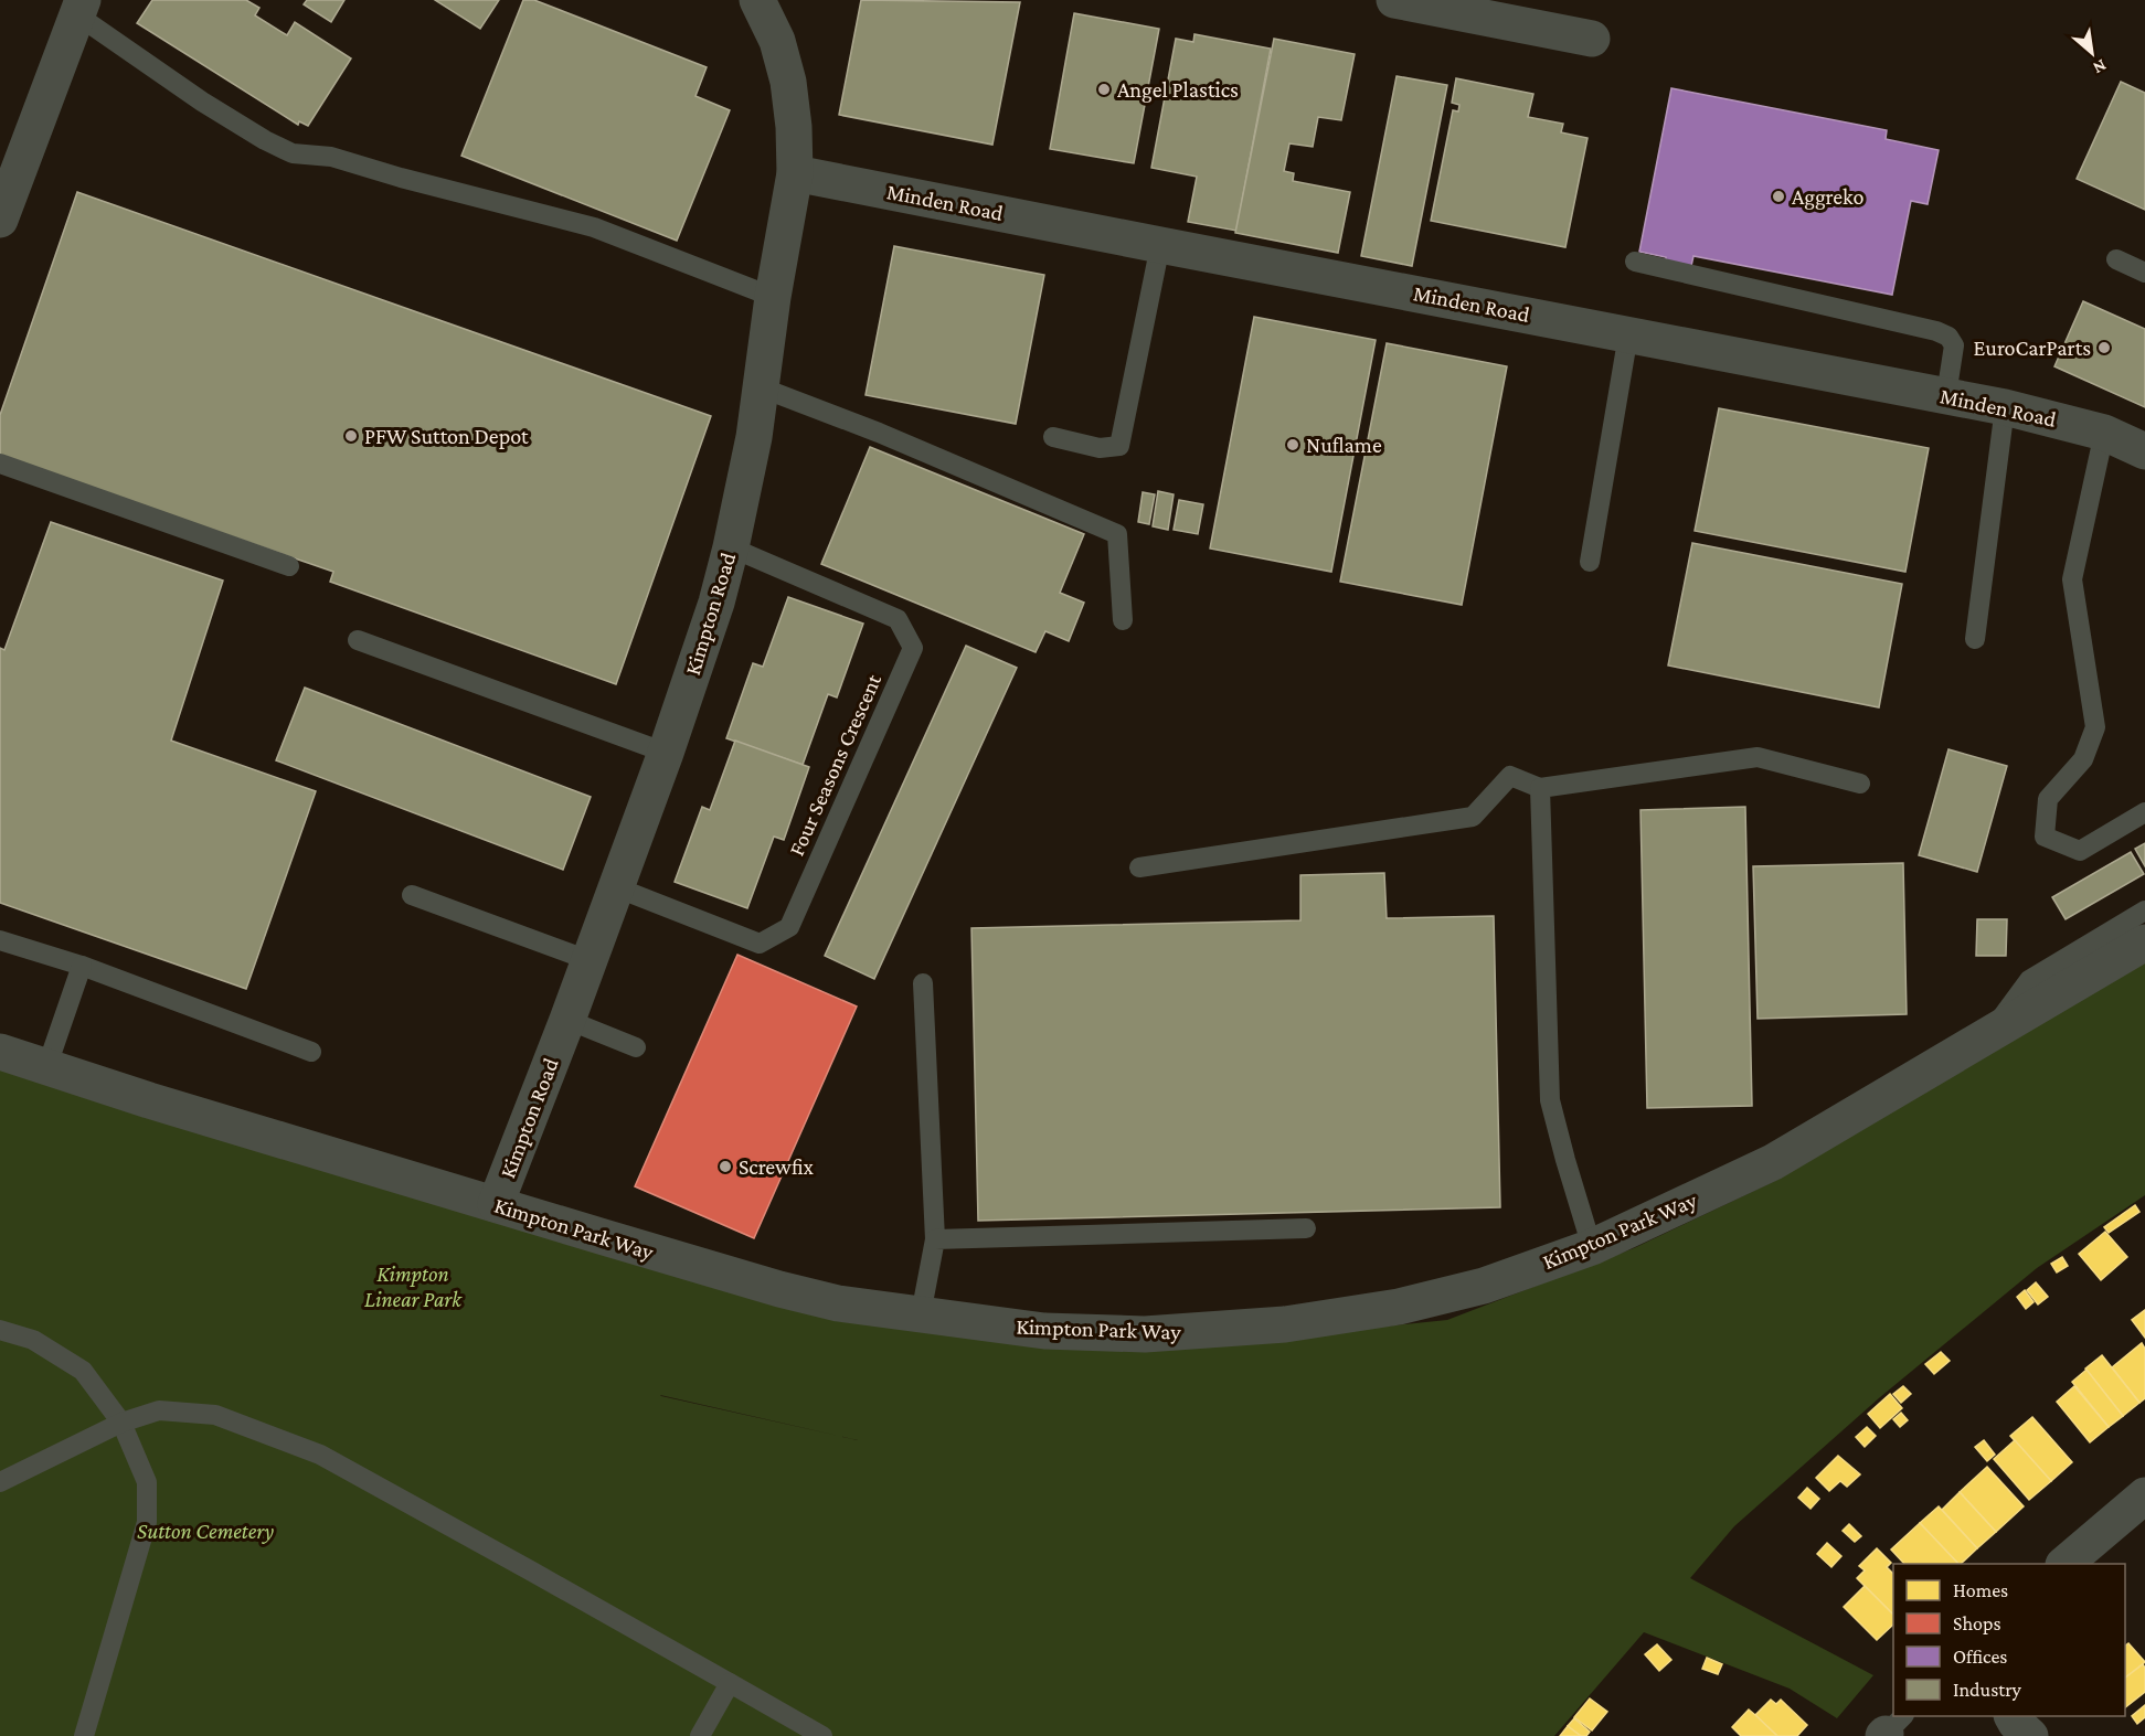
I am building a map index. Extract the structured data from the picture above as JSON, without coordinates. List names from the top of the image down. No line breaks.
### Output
{"streets":{"street":["Minden Road","Kimpton Road","Kimpton Park Way"],"lane":["Four Seasons Crescent"]},"crossings":[["Minden Road","Kimpton Road"],["Kimpton Road","Four Seasons Crescent"],["Kimpton Road","Kimpton Park Way"]],"parks":["Kimpton Linear Park","Sutton Cemetery"],"places":["Angel Plastics","Aggreko","EuroCarParts","PFW Sutton Depot","Nuflame","Screwfix"],"legend":["Homes","Shops","Offices","Industry"],"north":"bottom right"}
